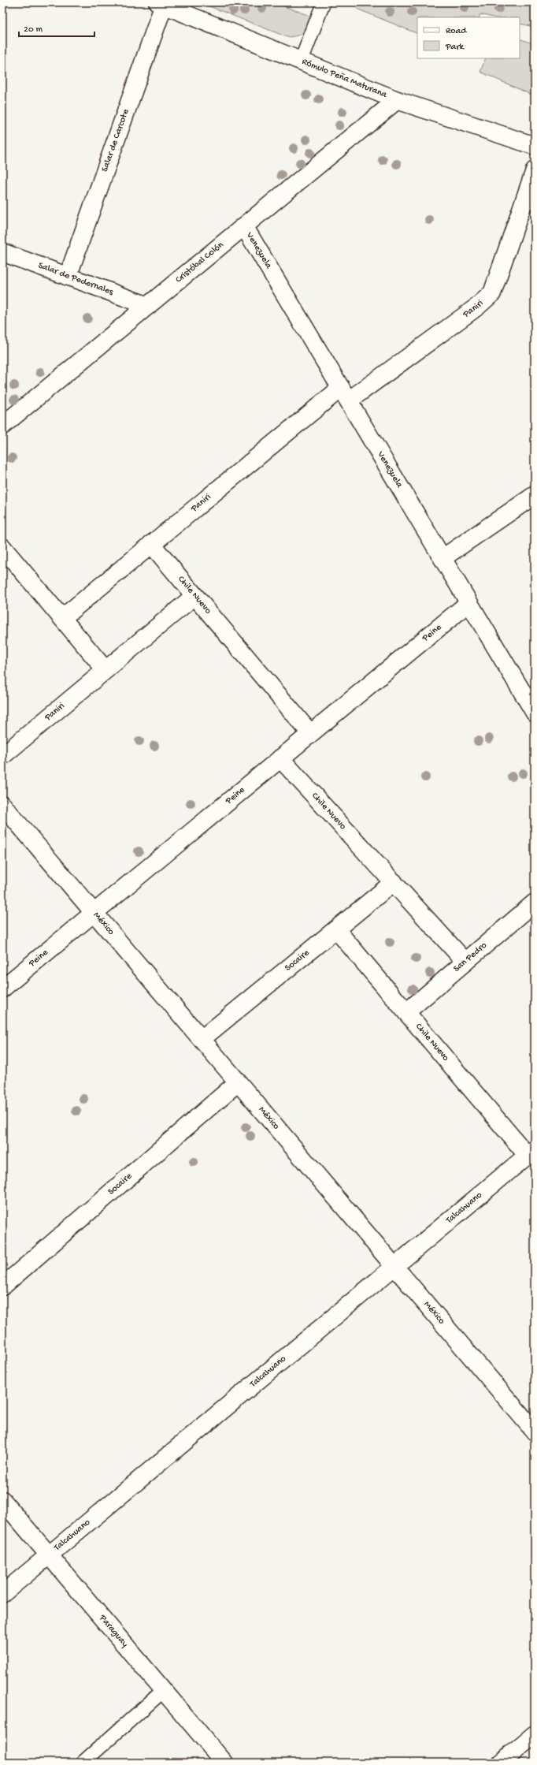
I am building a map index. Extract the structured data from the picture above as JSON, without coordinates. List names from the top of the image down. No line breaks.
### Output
{"streets":{"street":["Rómulo Peña Maturana","Salar de Carcote","Venezuela","Cristóbal Colón","Salar de Pedernales","Paniri","Chile Nuevo","Peine","México","San Pedro","Socaire","Talcahuano","Paraguay"]},"crossings":[["Rómulo Peña Maturana","Salar de Carcote"],["Rómulo Peña Maturana","Cristóbal Colón"],["Salar de Carcote","Salar de Pedernales"],["Venezuela","Cristóbal Colón"],["Venezuela","Paniri"],["Venezuela","Peine"],["Cristóbal Colón","Salar de Pedernales"],["Paniri","Chile Nuevo"],["Chile Nuevo","Peine"],["Chile Nuevo","San Pedro"],["Chile Nuevo","Socaire"],["Chile Nuevo","Talcahuano"],["Peine","México"],["México","Socaire"],["México","Talcahuano"],["Talcahuano","Paraguay"]],"legend":["Road","Park"],"scale_bar":"20 m"}
